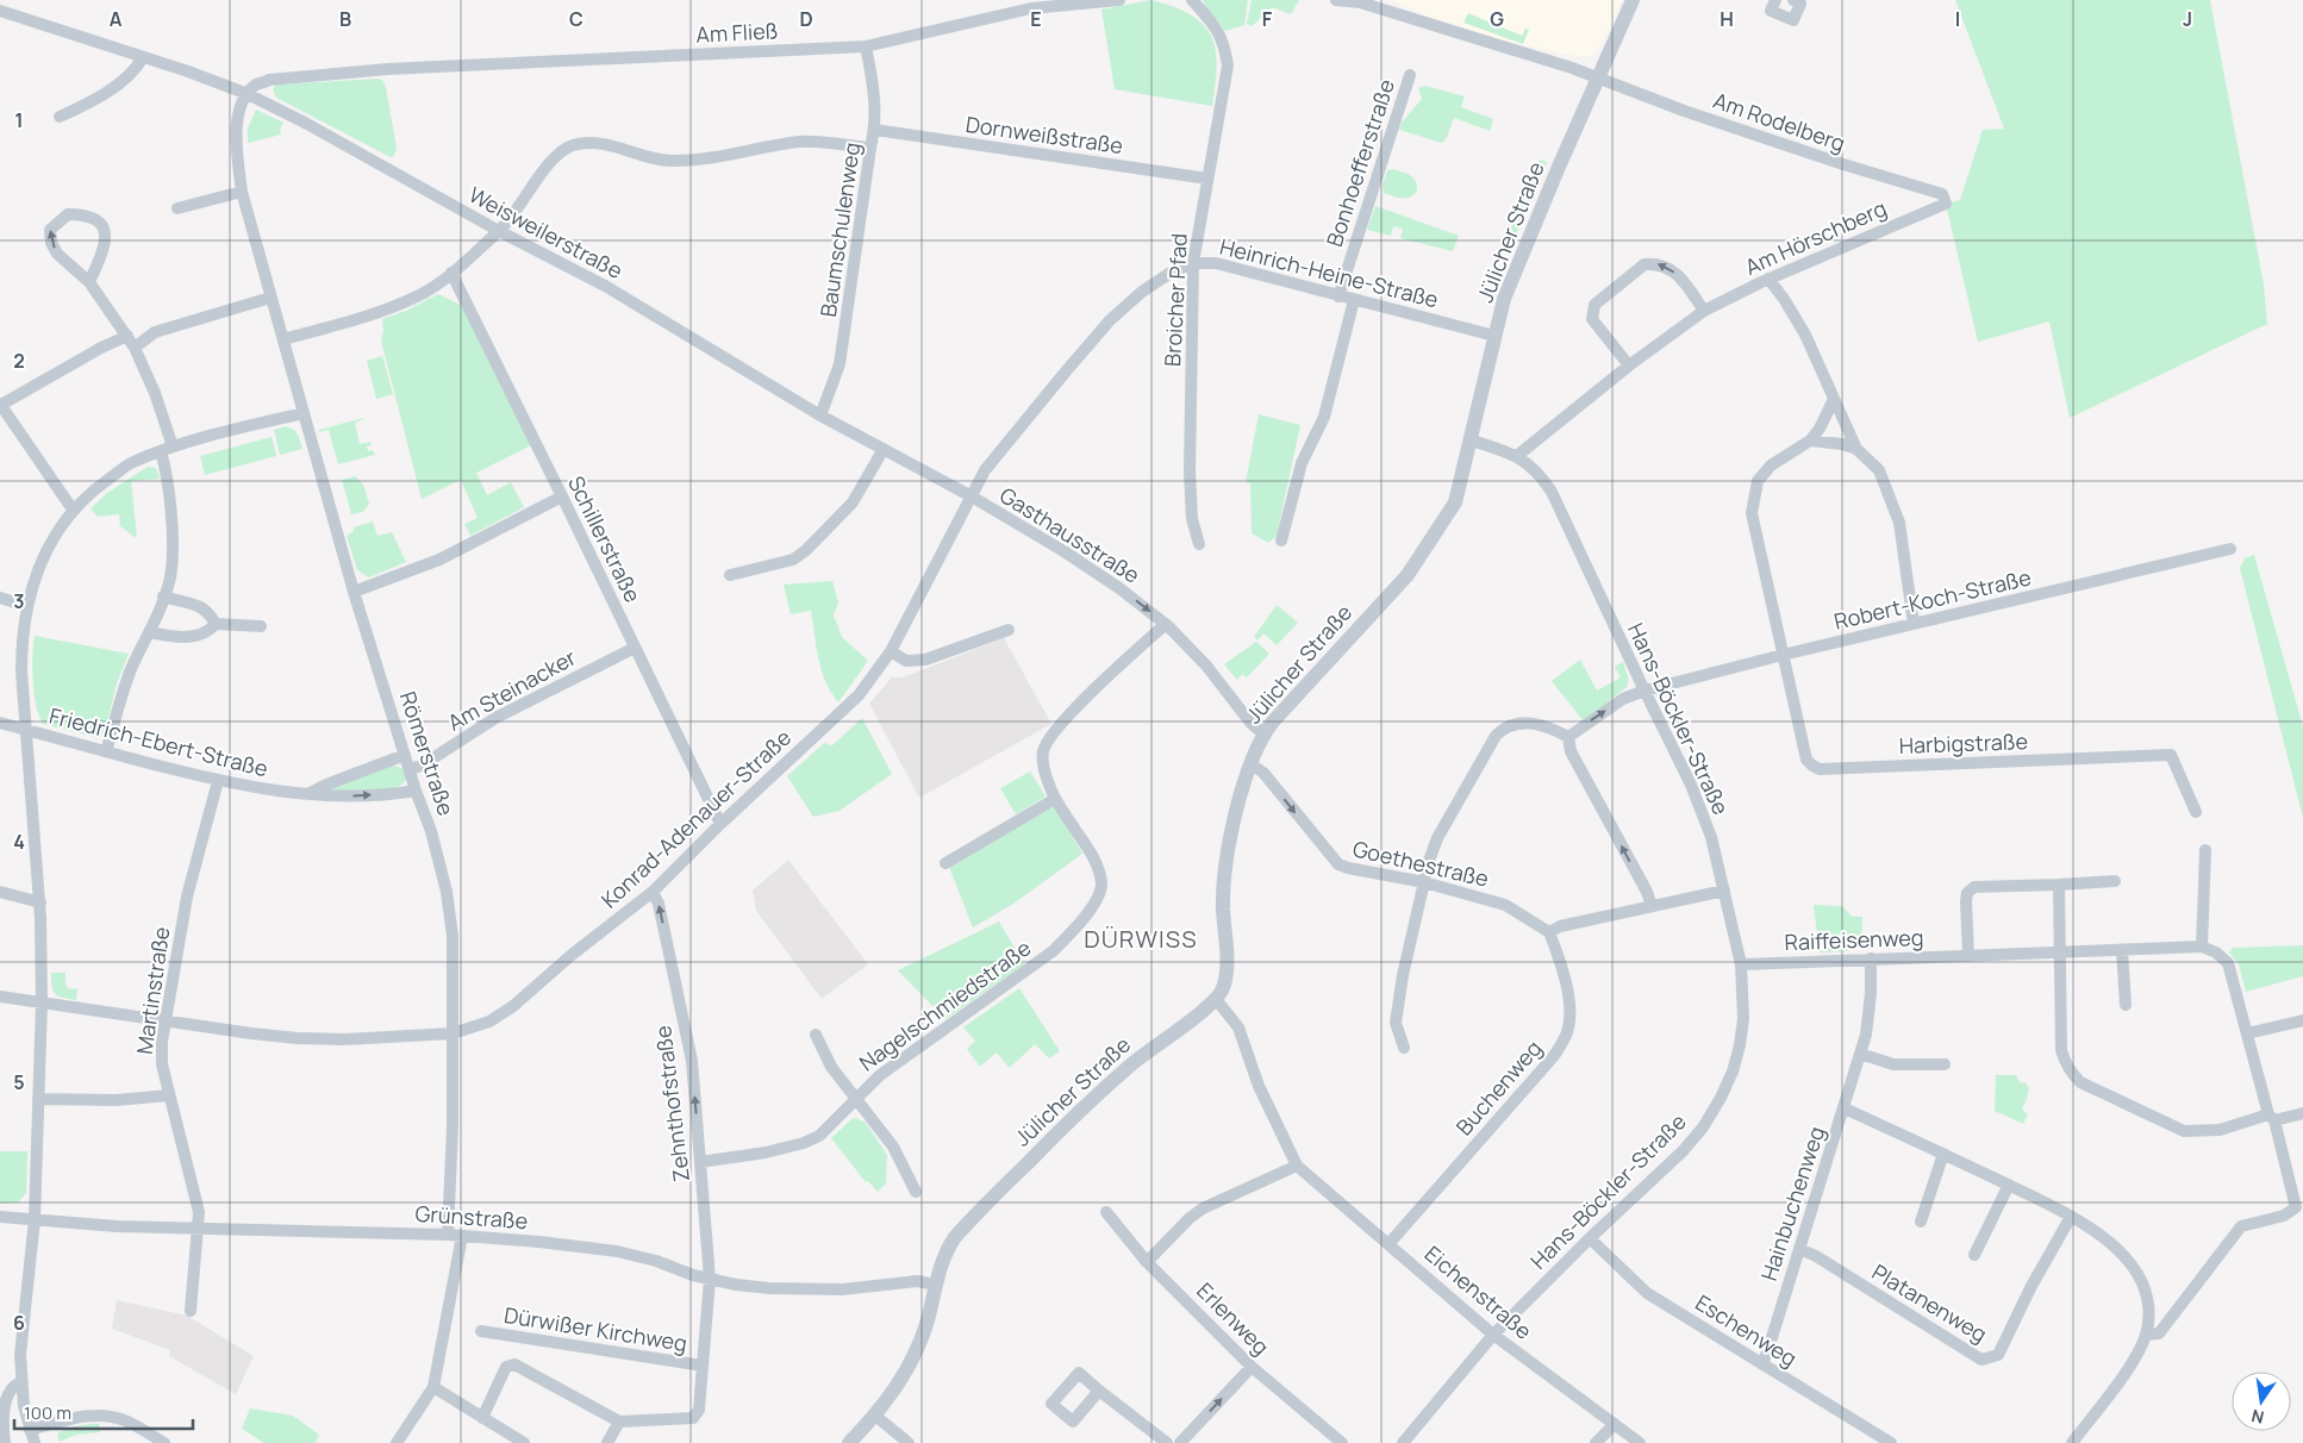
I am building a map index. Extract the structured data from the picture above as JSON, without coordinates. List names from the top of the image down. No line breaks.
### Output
{"streets":{"street":["Am Fließ","Am Rodelberg","Dornweißstraße","Bonhoefferstraße","Baumschulenweg","Jülicher Straße","Weisweilerstraße","Am Hörschberg","Heinrich-Heine-Straße","Broicher Pfad","Gasthausstraße","Schillerstraße","Robert-Koch-Straße","Am Steinacker","Hans-Böckler-Straße","Friedrich-Ebert-Straße","Harbigstraße","Römerstraße","Konrad-Adenauer-Straße","Goethestraße","Raiffeisenweg","Martinstraße","Nagelschmiedstraße","Buchenweg","Zehnthofstraße","Hainbuchenweg","Grünstraße","Eichenstraße","Platanenweg","Erlenweg","Dürwißer Kirchweg","Eschenweg"]},"crossings":[["Am Fließ","Baumschulenweg"],["Am Fließ","Weisweilerstraße"],["Am Fließ","Römerstraße"],["Am Rodelberg","Jülicher Straße"],["Am Rodelberg","Am Hörschberg"],["Dornweißstraße","Baumschulenweg"],["Dornweißstraße","Broicher Pfad"],["Bonhoefferstraße","Heinrich-Heine-Straße"],["Baumschulenweg","Weisweilerstraße"],["Baumschulenweg","Gasthausstraße"],["Jülicher Straße","Heinrich-Heine-Straße"],["Jülicher Straße","Gasthausstraße"],["Jülicher Straße","Hans-Böckler-Straße"],["Jülicher Straße","Goethestraße"],["Jülicher Straße","Grünstraße"],["Jülicher Straße","Eichenstraße"],["Weisweilerstraße","Gasthausstraße"],["Weisweilerstraße","Römerstraße"],["Am Hörschberg","Hans-Böckler-Straße"],["Heinrich-Heine-Straße","Broicher Pfad"],["Heinrich-Heine-Straße","Gasthausstraße"],["Heinrich-Heine-Straße","Konrad-Adenauer-Straße"],["Gasthausstraße","Konrad-Adenauer-Straße"],["Gasthausstraße","Nagelschmiedstraße"],["Schillerstraße","Am Steinacker"],["Schillerstraße","Konrad-Adenauer-Straße"],["Robert-Koch-Straße","Hans-Böckler-Straße"],["Robert-Koch-Straße","Harbigstraße"],["Am Steinacker","Römerstraße"],["Hans-Böckler-Straße","Raiffeisenweg"],["Hans-Böckler-Straße","Eichenstraße"],["Hans-Böckler-Straße","Eschenweg"],["Friedrich-Ebert-Straße","Römerstraße"],["Friedrich-Ebert-Straße","Martinstraße"],["Römerstraße","Konrad-Adenauer-Straße"],["Römerstraße","Grünstraße"],["Konrad-Adenauer-Straße","Martinstraße"],["Konrad-Adenauer-Straße","Zehnthofstraße"],["Goethestraße","Buchenweg"],["Raiffeisenweg","Hainbuchenweg"],["Martinstraße","Grünstraße"],["Nagelschmiedstraße","Zehnthofstraße"],["Buchenweg","Eichenstraße"],["Zehnthofstraße","Grünstraße"],["Zehnthofstraße","Dürwißer Kirchweg"],["Hainbuchenweg","Platanenweg"],["Hainbuchenweg","Eschenweg"],["Grünstraße","Dürwißer Kirchweg"]],"one_way":["Gasthausstraße","Goethestraße","Zehnthofstraße"],"districts":["DÜRWISS"],"scale_bar":"100 m","north":"bottom","grid":{"columns":["A","B","C","D","E","F","G","H","I","J"],"rows":["1","2","3","4","5","6"]}}
